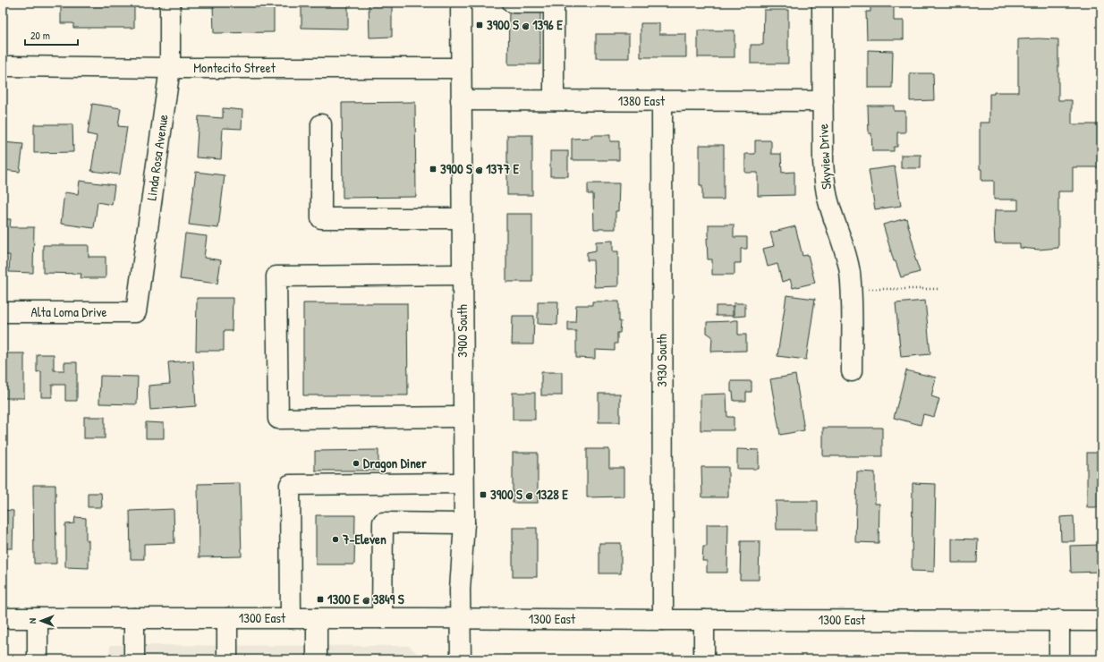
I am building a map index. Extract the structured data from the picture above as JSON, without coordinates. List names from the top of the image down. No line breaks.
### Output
{"streets":{"street":["Montecito Street","1380 East","Skyview Drive","Linda Rosa Avenue","Alta Loma Drive","3900 South","3930 South","1300 East"]},"crossings":[["Montecito Street","Linda Rosa Avenue"],["Montecito Street","3900 South"],["1380 East","Skyview Drive"],["1380 East","3900 South"],["1380 East","3930 South"],["Linda Rosa Avenue","Alta Loma Drive"],["3900 South","1300 East"],["3930 South","1300 East"]],"places":{"transit":["3900 S @ 1396 E","3900 S @ 1377 E","3900 S @ 1328 E","1300 E @ 3849 S"],"other":["Dragon Diner","7-Eleven"]},"scale_bar":"20 m","north":"left"}
